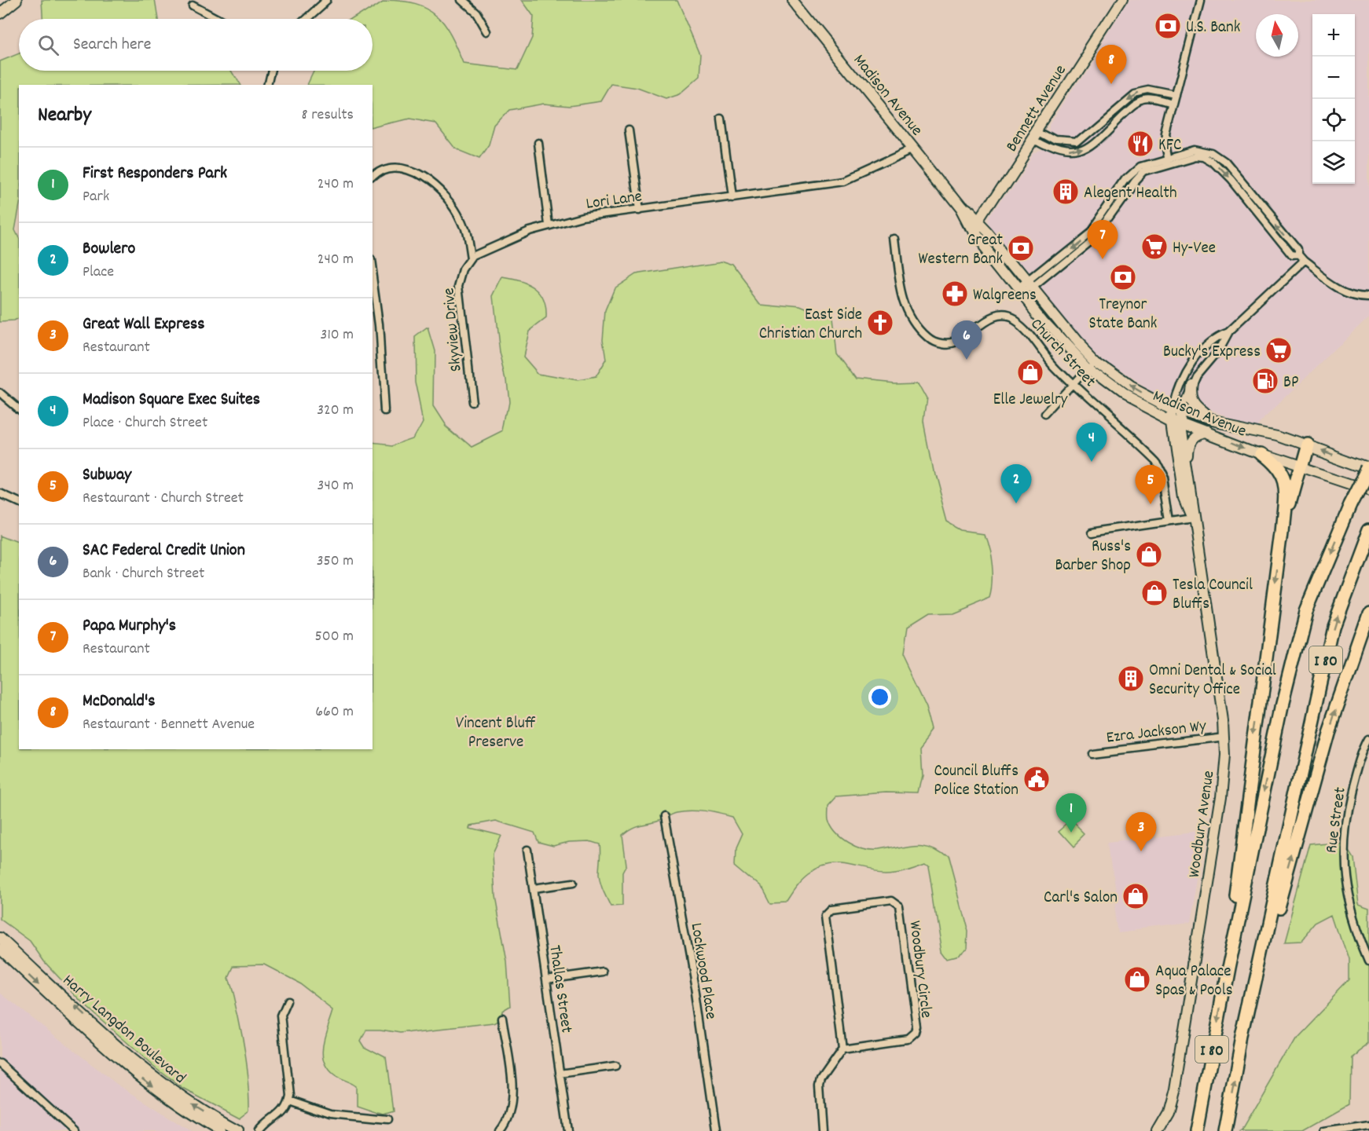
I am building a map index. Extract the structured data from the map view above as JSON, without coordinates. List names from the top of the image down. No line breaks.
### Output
{"streets":{"highway":["I 80"],"main road":["Madison Avenue","Bennett Avenue","Woodbury Avenue","Harry Langdon Boulevard"],"street":["Lori Lane","Skyview Drive","Church Street","Ezra Jackson Wy","Rue Street","Woodbury Circle","Lockwood Place","Thallas Street"]},"crossings":[["Madison Avenue","Bennett Avenue"],["Madison Avenue","Lori Lane"],["Madison Avenue","I 80"],["Madison Avenue","Woodbury Avenue"],["Lori Lane","Skyview Drive"],["Ezra Jackson Wy","Woodbury Avenue"]],"parks":["Vincent Bluff Preserve"],"places":{"bank":["U.S. Bank","Great Western Bank","Treynor State Bank"],"restaurant":["KFC"],"building":["Alegent Health","Omni Dental & Social Security Office"],"supermarket":["Hy-Vee","Bucky's Express"],"pharmacy":["Walgreens"],"church":["East Side Christian Church"],"shop":["Elle Jewelry","Russ's Barber Shop","Tesla Council Bluffs","Carl's Salon","Aqua Palace Spas & Pools"],"fuel station":["BP"],"public building":["Council Bluffs Police Station"]},"north":"top","page":{"map_buttons":["+","−"],"search":"Search here","pins":["8","7","6","4","2","5","1","3"],"heading":["Nearby","8 results"],"list":[{"mark":"1","name":"First Responders Park","note":"Park","value":"240 m"},{"mark":"2","name":"Bowlero","note":"Place","value":"240 m"},{"mark":"3","name":"Great Wall Express","note":"Restaurant","value":"310 m"},{"mark":"4","name":"Madison Square Exec Suites","note":"Place · Church Street","value":"320 m"},{"mark":"5","name":"Subway","note":"Restaurant · Church Street","value":"340 m"},{"mark":"6","name":"SAC Federal Credit Union","note":"Bank · Church Street","value":"350 m"},{"mark":"7","name":"Papa Murphy's","note":"Restaurant","value":"500 m"},{"mark":"8","name":"McDonald's","note":"Restaurant · Bennett Avenue","value":"660 m"}]}}
